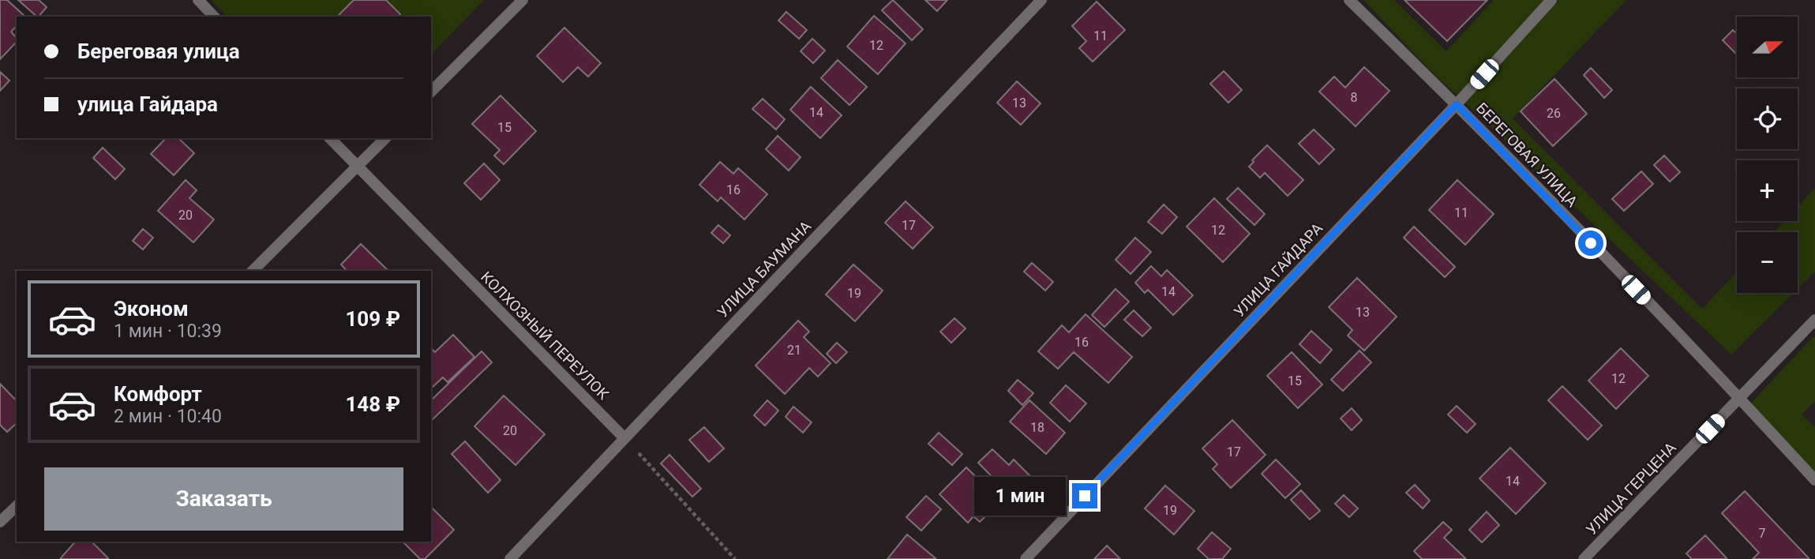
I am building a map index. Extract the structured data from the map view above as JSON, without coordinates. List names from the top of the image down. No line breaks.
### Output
{"streets":{"street":["БЕРЕГОВАЯ УЛИЦА","УЛИЦА БАУМАНА","УЛИЦА ГАЙДАРА","КОЛХОЗНЫЙ ПЕРЕУЛОК","УЛИЦА ГЕРЦЕНА"]},"crossings":[["БЕРЕГОВАЯ УЛИЦА","УЛИЦА ГАЙДАРА"],["БЕРЕГОВАЯ УЛИЦА","УЛИЦА ГЕРЦЕНА"],["УЛИЦА БАУМАНА","КОЛХОЗНЫЙ ПЕРЕУЛОК"]],"house_numbers":["11","12","8","13","14","26","15","16","11","20","17","12","14","19","13","16","21","12","15","18","20","17","14","19","7"],"north":"right","page":{"map_buttons":["+","−"],"banner":["Береговая улица","улица Гайдара"],"list":[{"name":"Эконом","note":"1 мин · 10:39","value":"109 ₽"},{"name":"Комфорт","note":"2 мин · 10:40","value":"148 ₽"}],"buttons":"Заказать","bubble":"1 мин"}}
